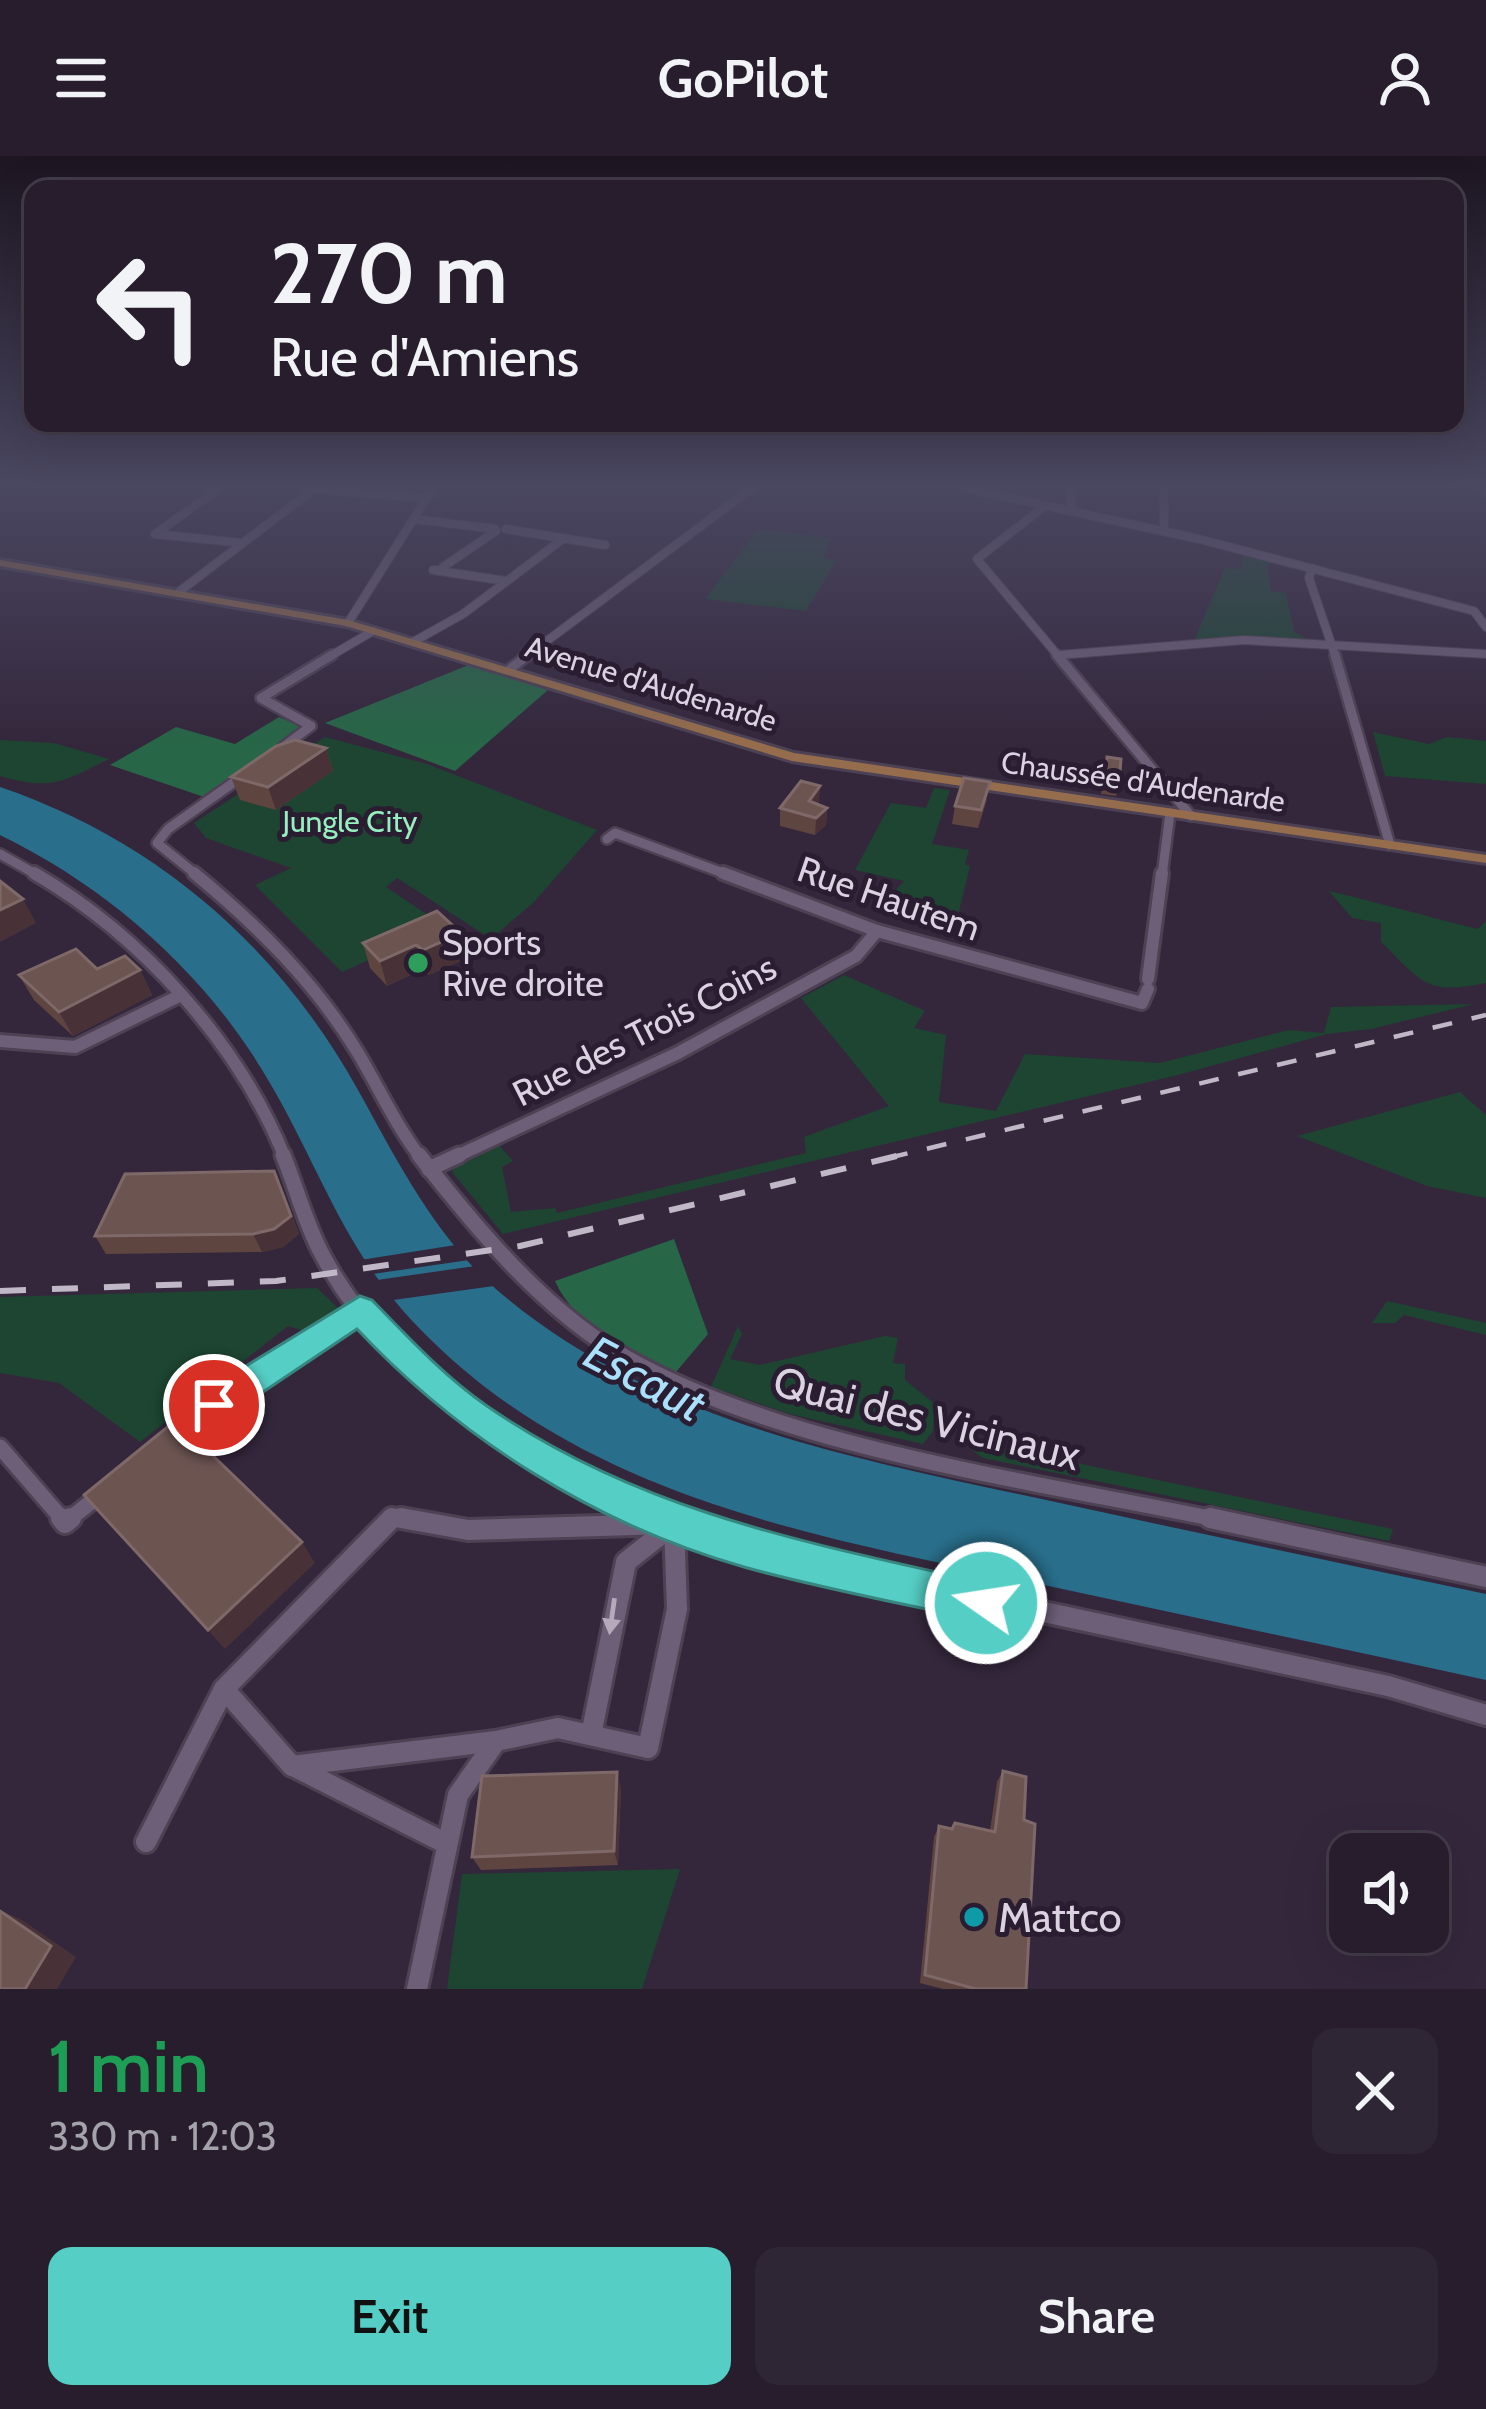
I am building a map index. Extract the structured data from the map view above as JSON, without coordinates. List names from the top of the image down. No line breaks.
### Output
{"streets":{"main road":["Avenue d'Audenarde","Chaussée d'Audenarde"],"street":["Rue Hautem","Rue des Trois Coins","Quai des Vicinaux"]},"crossings":[["Avenue d'Audenarde","Chaussée d'Audenarde"],["Chaussée d'Audenarde","Rue Hautem"],["Rue Hautem","Rue des Trois Coins"],["Rue des Trois Coins","Quai des Vicinaux"]],"water":["Escaut"],"parks":["Jungle City"],"places":["Sports Rive droite","Mattco"],"page":{"header":"GoPilot","turn":["270 m","Rue d'Amiens"],"heading":["1 min","330 m · 12:03"],"buttons":["Exit","Share"]}}
